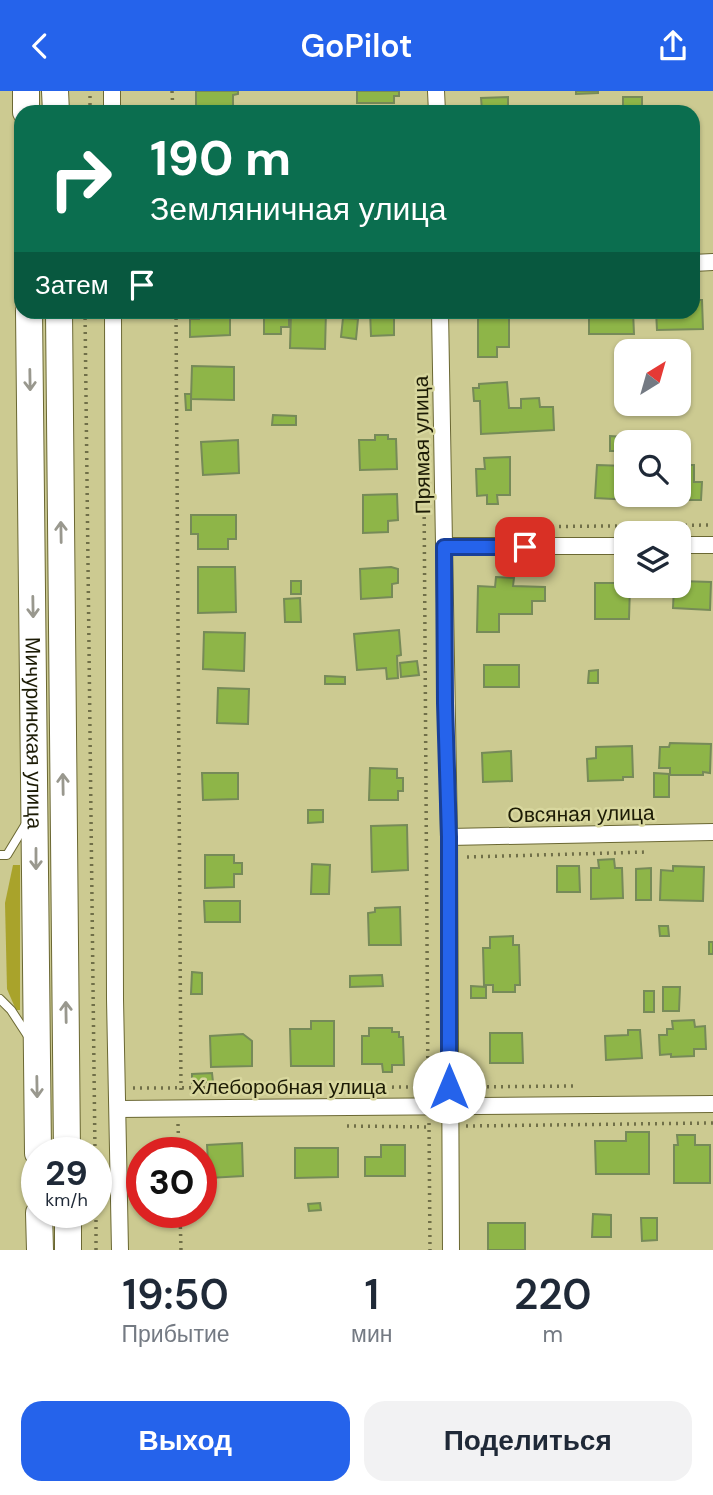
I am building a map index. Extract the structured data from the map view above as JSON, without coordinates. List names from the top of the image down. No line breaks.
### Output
{"streets":{"main road":["Мичуринская улица"],"street":["Прямая улица","Овсяная улица","Хлеборобная улица"]},"crossings":[["Прямая улица","Овсяная улица"],["Прямая улица","Хлеборобная улица"]],"north":"top right","page":{"header":"GoPilot","turn":["190 m","Земляничная улица"],"then":"Затем","speed":"29 km/h","limit":"30","eta":["19:50","Прибытие","1","мин","220","m"],"buttons":["Выход","Поделиться"]}}
